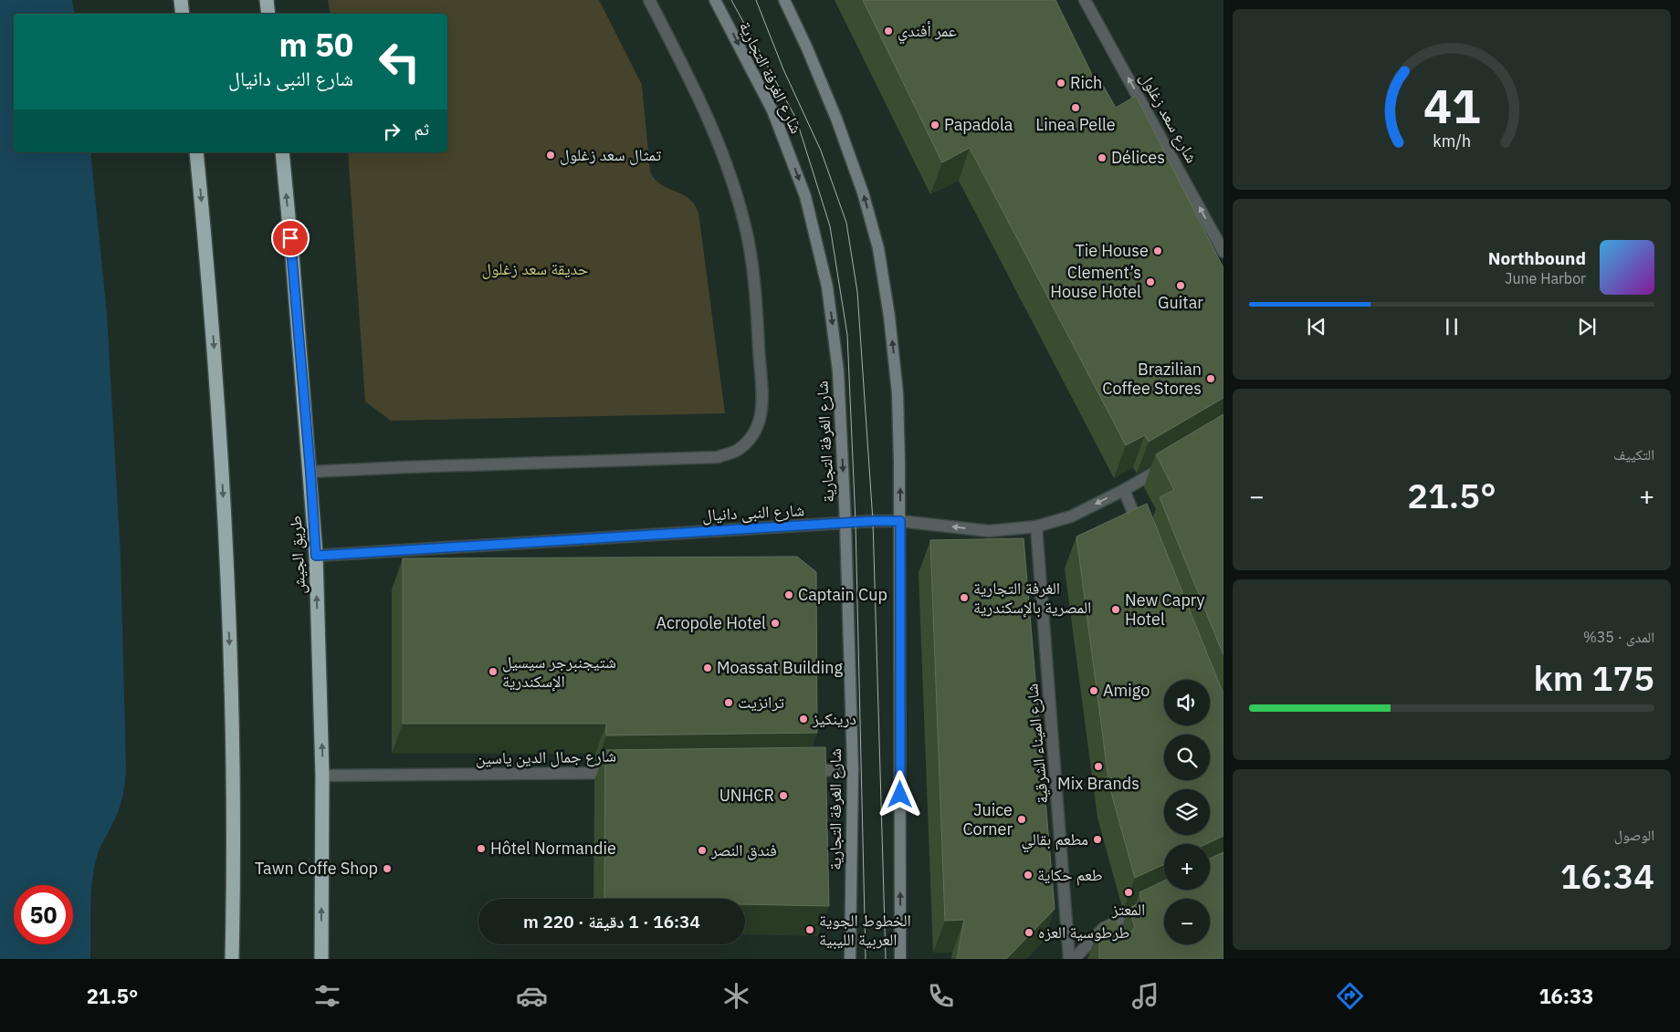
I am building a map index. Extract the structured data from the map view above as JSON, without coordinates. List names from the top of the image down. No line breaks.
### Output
{"streets":{"highway":["طريق الجيش"],"main road":["شارع الغرفة التجارية"],"street":["شارع سعد زغلول","شارع النبى دانيال","شارع الميناء الشرقية","شارع جمال الدين ياسين"]},"crossings":[["شارع الغرفة التجارية","شارع النبى دانيال"],["شارع النبى دانيال","طريق الجيش"],["شارع النبى دانيال","شارع الميناء الشرقية"],["طريق الجيش","شارع جمال الدين ياسين"]],"one_way":["شارع سعد زغلول"],"parks":["حديقة سعد زغلول"],"places":["عمر أفندي","Rich","Linea Pelle","Papadola","تمثال سعد زغلول","Délices","Tie House","Clement’s House Hotel","Guitar","Brazilian Coffee Stores","Captain Cup","الغرفة التجارية المصرية بالإسكندرية","New Capry Hotel","Acropole Hotel","Moassat Building","شتيجنبرجر سيسيل الإسكندرية","Amigo","ترانزيت","درينكيز","Mix Brands","UNHCR","Juice Corner","مطعم بقالي","Hôtel Normandie","فندق النصر","Tawn Coffe Shop","طعم حكاية","المعتز","الخطوط الجوية العربية الليبية","طرطوسية العزه"],"page":{"turn":["50 m","شارع النبى دانيال"],"then":"ثم","song":["Northbound","June Harbor"],"tile":["التكييف",["المدى · 35%","175 km"],["الوصول","16:34"]],"heat":["−","21.5°","+"],"map_buttons":["+","−"],"limit":"50","trip":"16:34 · 1 دقيقة · 220 m","tabs":["16:33","21.5°"],"gauge":["41","km/h"]}}
